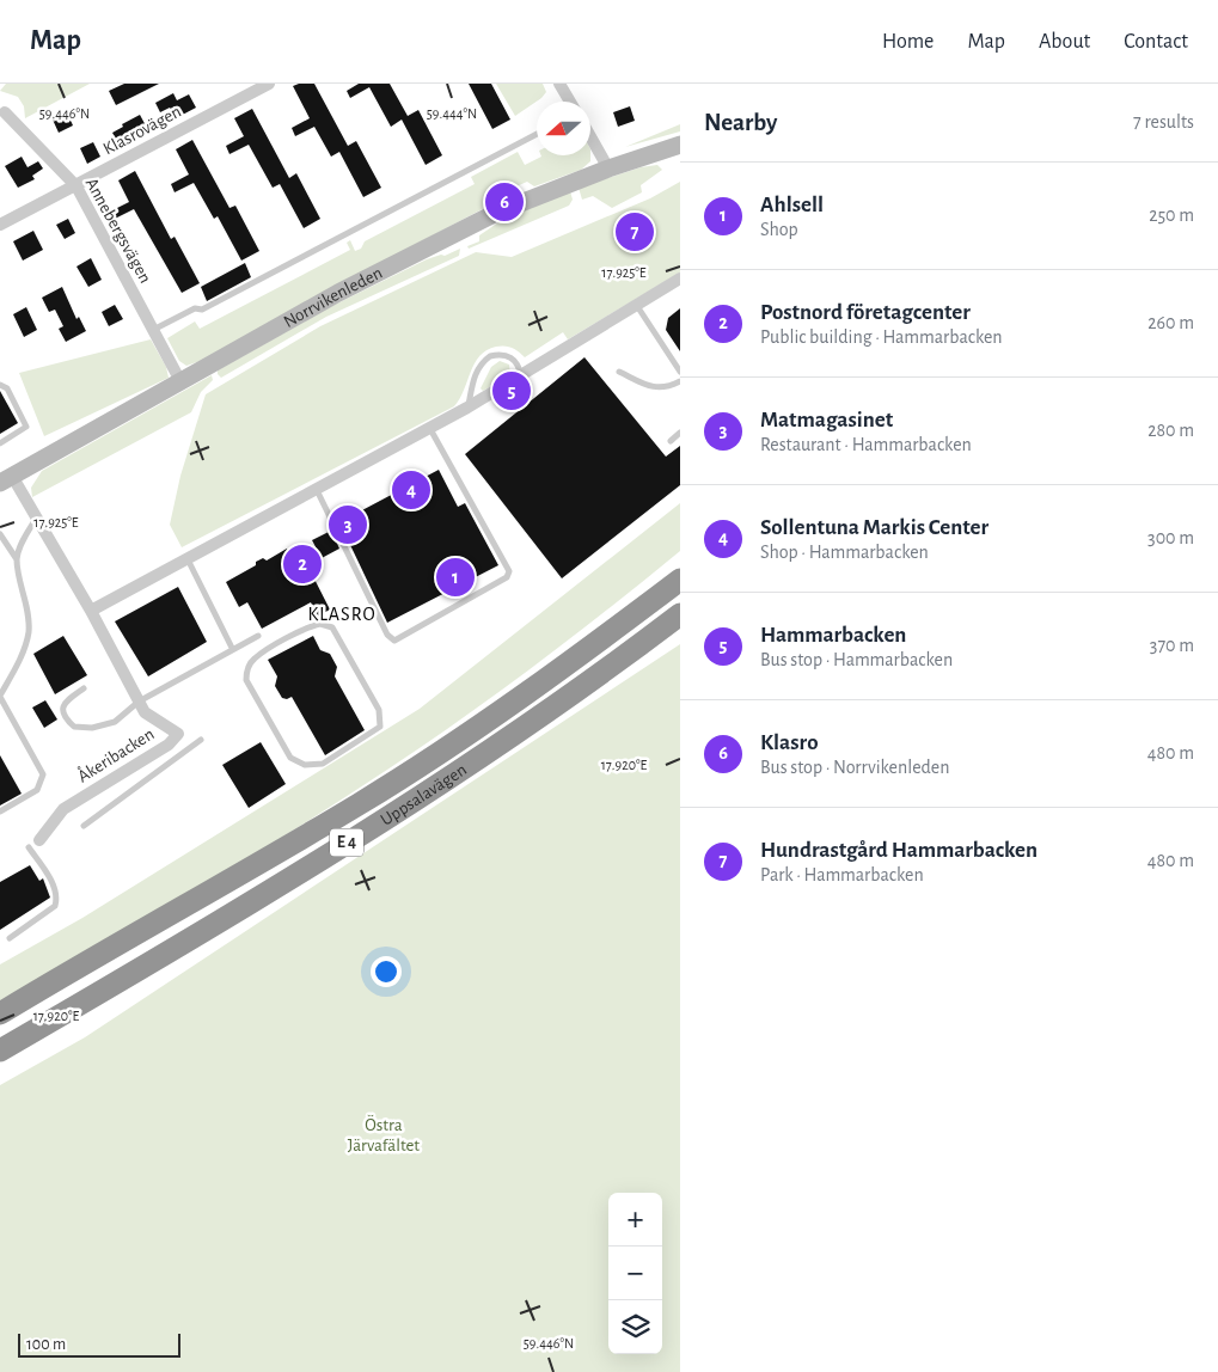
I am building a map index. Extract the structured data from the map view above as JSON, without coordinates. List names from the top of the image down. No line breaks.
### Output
{"streets":{"highway":["Uppsalavägen","E 4"],"main road":["Norrvikenleden"],"street":["Klasrovägen","Annebergsvägen","Åkeribacken"]},"crossings":[["Klasrovägen","Annebergsvägen"],["Annebergsvägen","Norrvikenleden"],["Norrvikenleden","Åkeribacken"]],"districts":["KLASRO"],"parks":["Östra Järvafältet"],"scale_bar":"100 m","north":"left","page":{"header":"Map","nav":["Home","Map","About","Contact"],"heading":["Nearby","7 results"],"list":[{"mark":"1","name":"Ahlsell","note":"Shop","value":"250 m"},{"mark":"2","name":"Postnord företagcenter","note":"Public building · Hammarbacken","value":"260 m"},{"mark":"3","name":"Matmagasinet","note":"Restaurant · Hammarbacken","value":"280 m"},{"mark":"4","name":"Sollentuna Markis Center","note":"Shop · Hammarbacken","value":"300 m"},{"mark":"5","name":"Hammarbacken","note":"Bus stop · Hammarbacken","value":"370 m"},{"mark":"6","name":"Klasro","note":"Bus stop · Norrvikenleden","value":"480 m"},{"mark":"7","name":"Hundrastgård Hammarbacken","note":"Park · Hammarbacken","value":"480 m"}],"pins":["6","7","5","4","3","2","1"],"map_buttons":["+","−"],"scale":"100 m"},"coordinates":["59.446°N","59.444°N","17.925°E","17.920°E"]}
